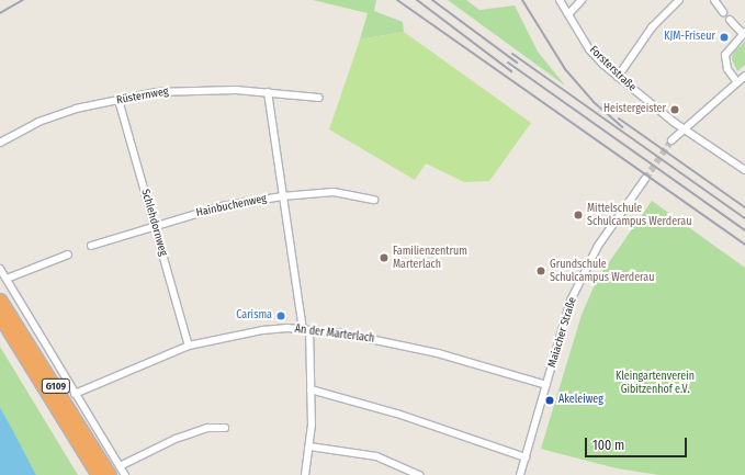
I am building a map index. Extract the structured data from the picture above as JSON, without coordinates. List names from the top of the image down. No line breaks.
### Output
{"streets":{"highway":["G109"],"street":["Forsterstraße","Rüsternweg","Hainbuchenweg","Schlehdornweg","Maiacher Straße","An der Marterlach"]},"crossings":[["Rüsternweg","Schlehdornweg"],["Hainbuchenweg","Schlehdornweg"],["Schlehdornweg","An der Marterlach"],["Maiacher Straße","An der Marterlach"]],"parks":["Kleingartenverein Gibitzenhof e.V."],"places":["KJM-Friseur","Heistergeister","Mittelschule Schulcampus Werderau","Familienzentrum Marterlach","Grundschule Schulcampus Werderau","Carisma","Akeleiweg"],"scale_bar":"100 m"}
